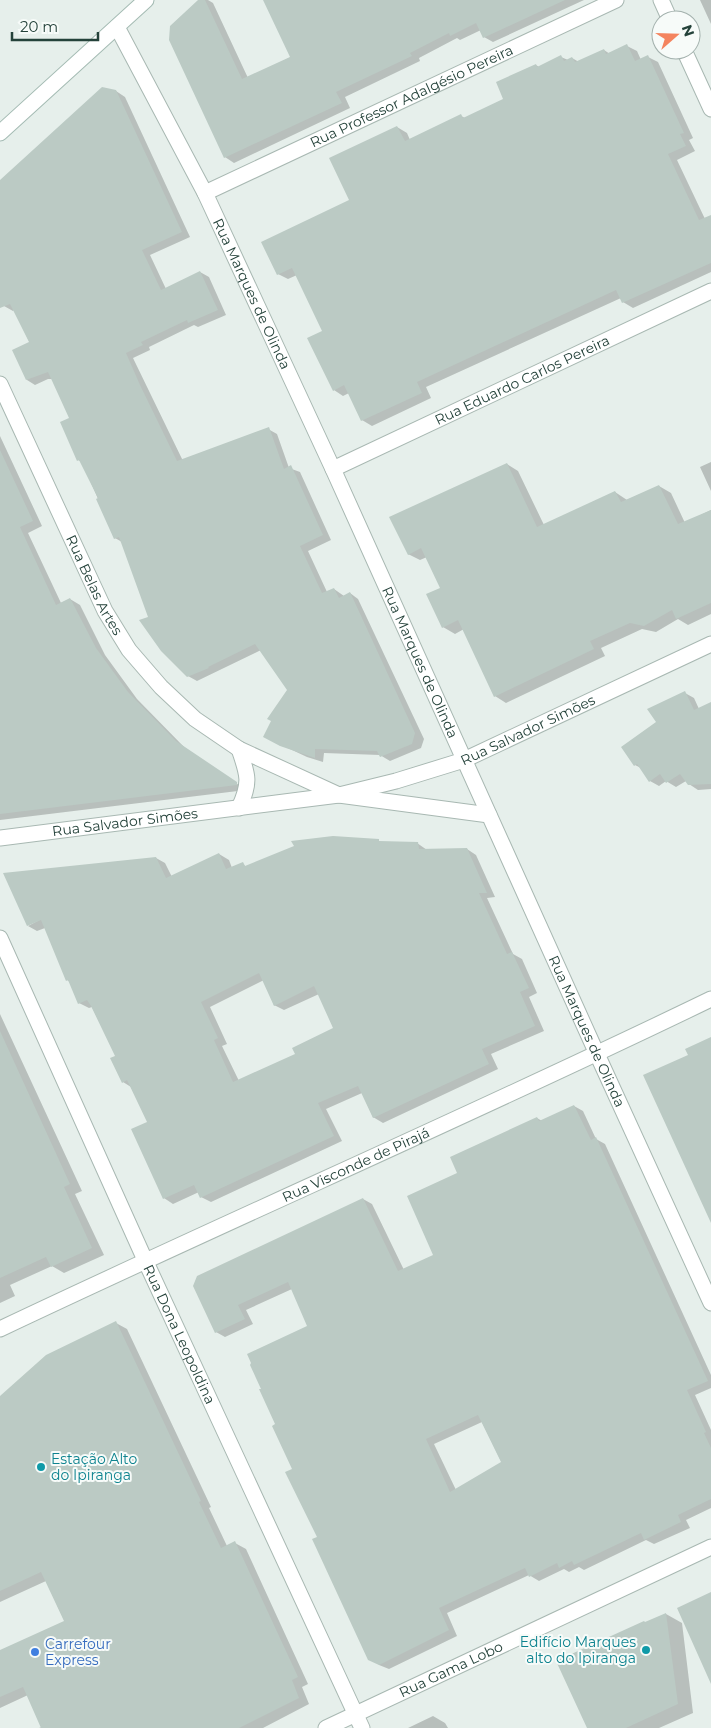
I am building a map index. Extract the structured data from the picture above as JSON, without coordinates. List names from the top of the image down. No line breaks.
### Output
{"streets":{"street":["Rua Professor Adalgésio Pereira","Rua Marques de Olinda","Rua Eduardo Carlos Pereira","Rua Belas Artes","Rua Salvador Simões","Rua Visconde de Pirajá","Rua Dona Leopoldina","Rua Gama Lobo"]},"crossings":[["Rua Professor Adalgésio Pereira","Rua Marques de Olinda"],["Rua Marques de Olinda","Rua Eduardo Carlos Pereira"],["Rua Marques de Olinda","Rua Salvador Simões"],["Rua Marques de Olinda","Rua Visconde de Pirajá"],["Rua Belas Artes","Rua Salvador Simões"],["Rua Visconde de Pirajá","Rua Dona Leopoldina"],["Rua Dona Leopoldina","Rua Gama Lobo"]],"places":["Estação Alto do Ipiranga","Edifício Marques alto do Ipiranga","Carrefour Express"],"scale_bar":"20 m","north":"right"}
